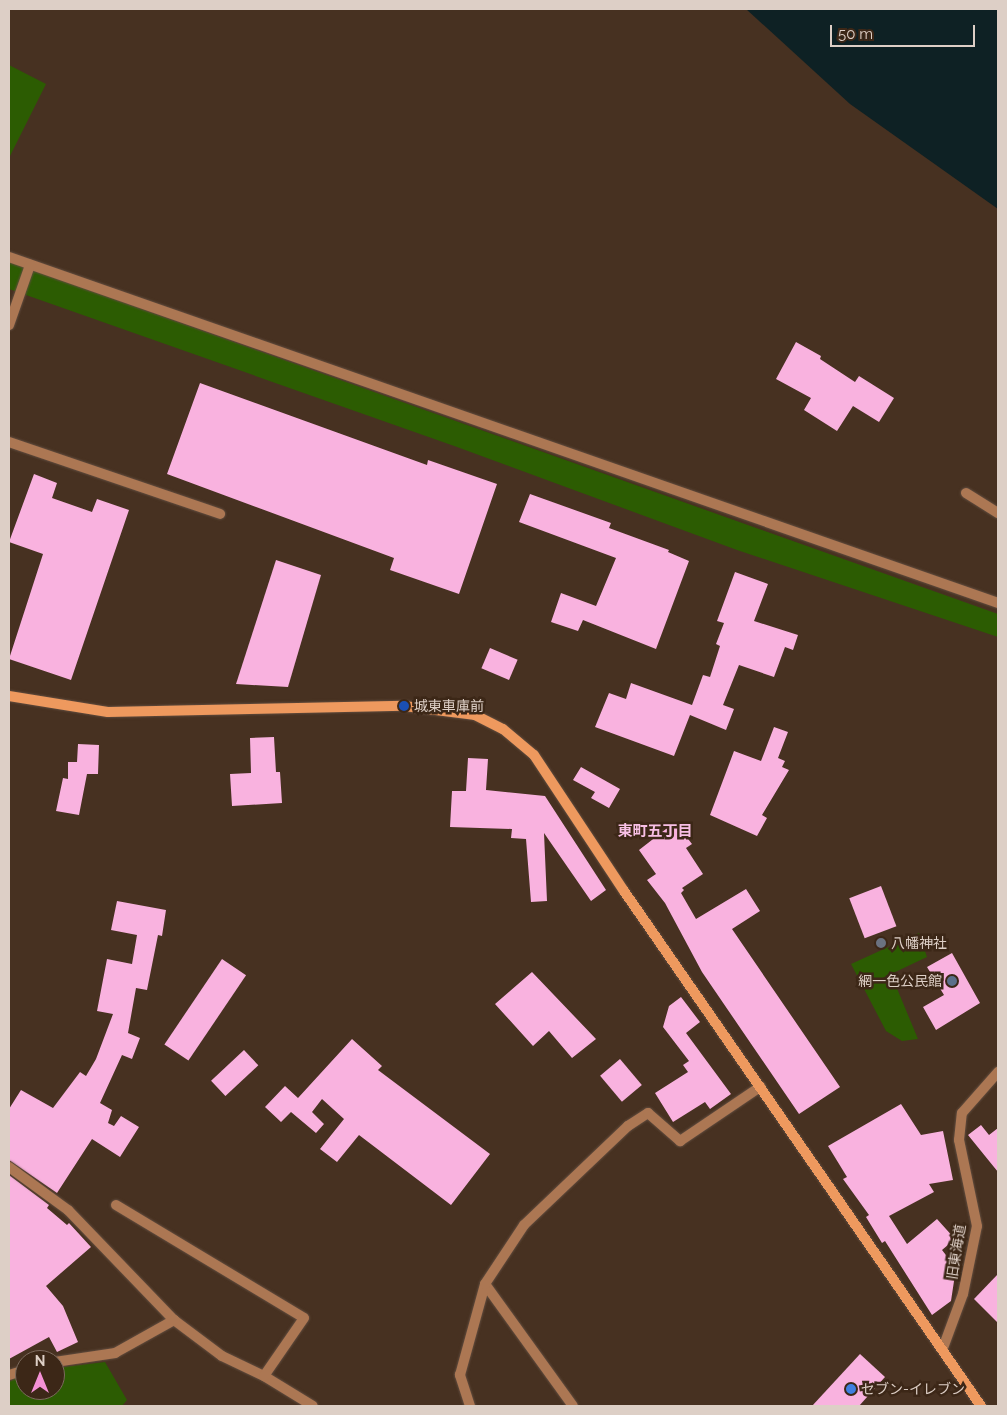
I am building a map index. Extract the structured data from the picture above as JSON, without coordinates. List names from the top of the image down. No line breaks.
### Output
{"streets":{"street":["旧東海道"]},"districts":["東町五丁目"],"places":["城東車庫前","八幡神社","網一色公民館","セブン-イレブン"],"scale_bar":"50 m","north":"top"}
